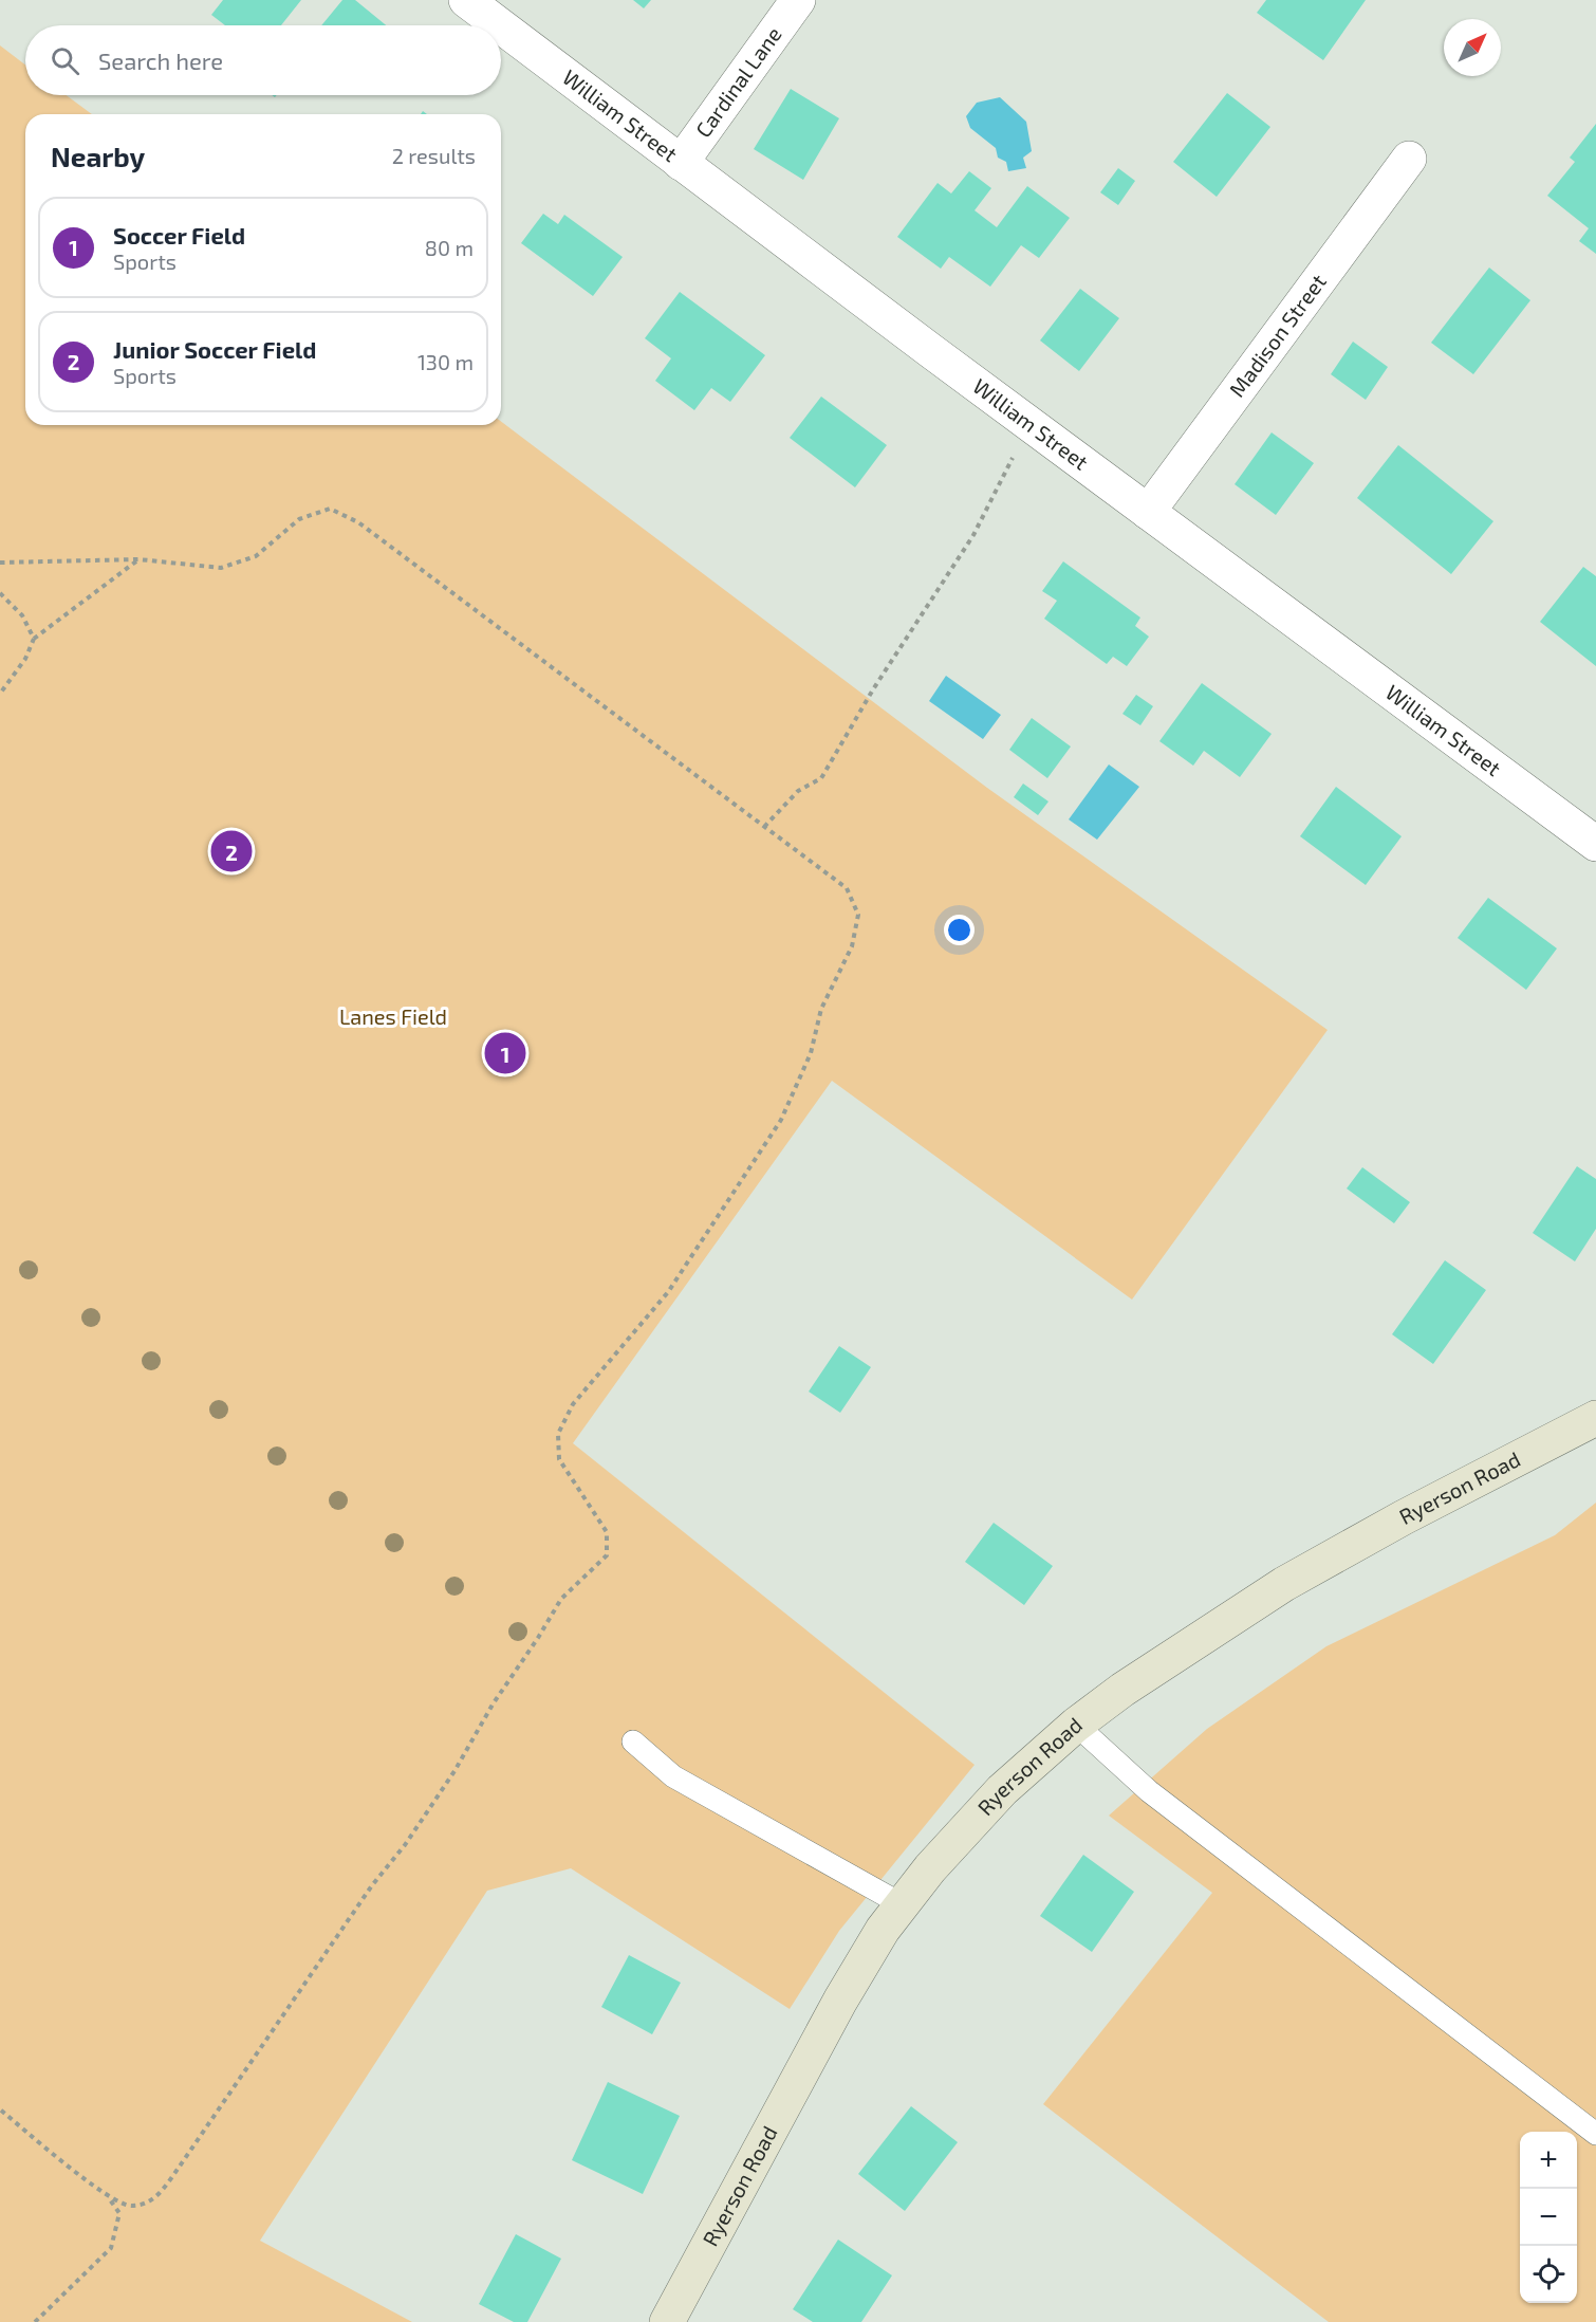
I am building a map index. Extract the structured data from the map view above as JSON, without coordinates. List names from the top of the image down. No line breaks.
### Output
{"streets":{"street":["Cardinal Lane","William Street","Madison Street","Ryerson Road"]},"crossings":[["Cardinal Lane","William Street"],["William Street","Madison Street"]],"parks":["Lanes Field"],"north":"top right","page":{"search":"Search here","heading":["Nearby","2 results"],"list":[{"mark":"1","name":"Soccer Field","note":"Sports","value":"80 m"},{"mark":"2","name":"Junior Soccer Field","note":"Sports","value":"130 m"}],"pins":["2","1"],"map_buttons":["+","−"]}}
